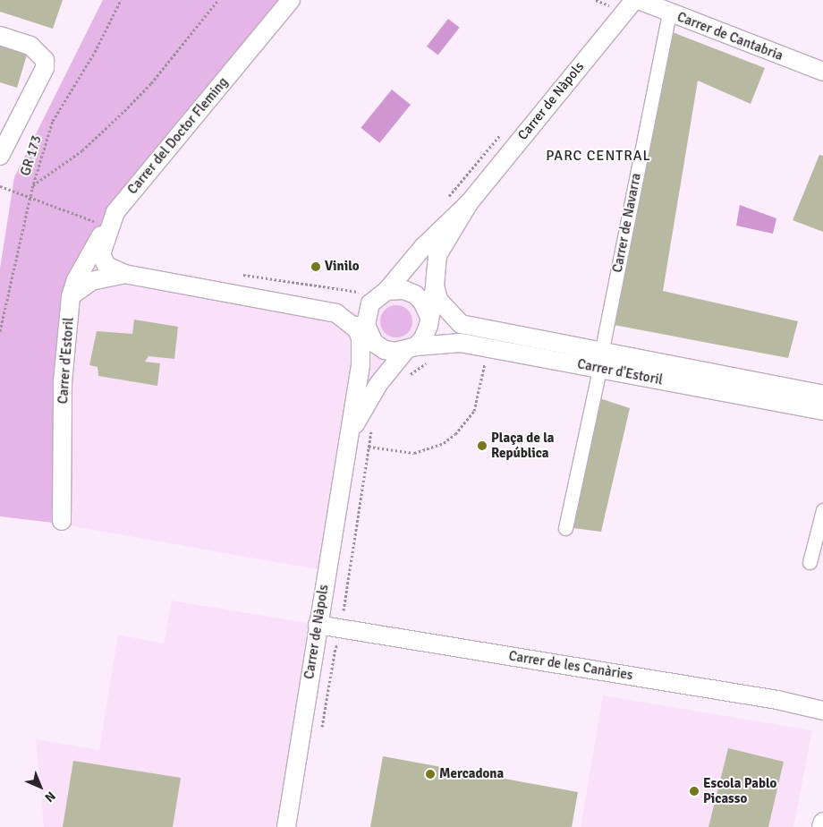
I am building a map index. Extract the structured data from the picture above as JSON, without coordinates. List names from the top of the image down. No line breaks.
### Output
{"streets":{"street":["Carrer de Cantabria","Carrer de Nàpols","Carrer del Doctor Fleming","Carrer de Navarra","Carrer d'Estoril","Carrer de les Canàries"],"path":["GR 173"]},"crossings":[["Carrer de Cantabria","Carrer de Navarra"],["Carrer de Nàpols","Carrer del Doctor Fleming"],["Carrer de Nàpols","Carrer d'Estoril"],["Carrer de Nàpols","Carrer de les Canàries"],["Carrer del Doctor Fleming","Carrer d'Estoril"],["Carrer de Navarra","Carrer d'Estoril"]],"districts":["PARC CENTRAL"],"places":["Vinilo","Plaça de la República","Mercadona","Escola Pablo Picasso"],"north":"bottom right"}
